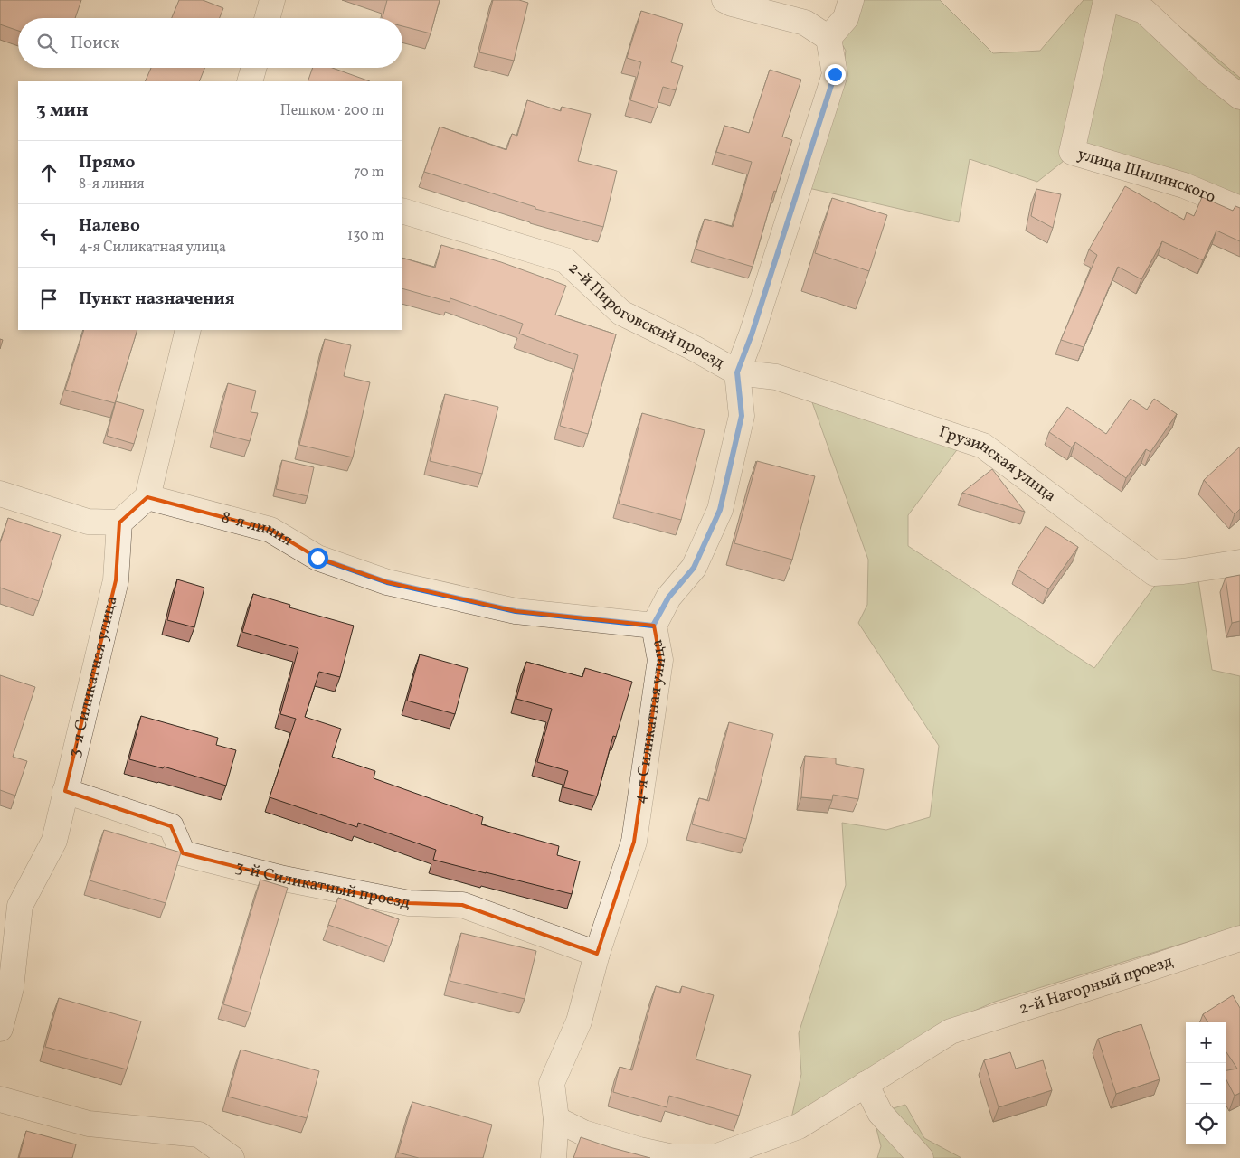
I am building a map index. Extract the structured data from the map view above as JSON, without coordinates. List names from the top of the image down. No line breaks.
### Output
{"streets":{"street":["улица Шилинского","2-й Пироговский проезд","Грузинская улица","8-я линия","3-я Силикатная улица","4-я Силикатная улица","3-й Силикатный проезд","2-й Нагорный проезд"]},"crossings":[["2-й Пироговский проезд","Грузинская улица"],["2-й Пироговский проезд","4-я Силикатная улица"],["Грузинская улица","4-я Силикатная улица"],["8-я линия","4-я Силикатная улица"],["3-я Силикатная улица","3-й Силикатный проезд"],["4-я Силикатная улица","3-й Силикатный проезд"],["4-я Силикатная улица","2-й Нагорный проезд"]],"page":{"search":"Поиск","heading":["3 мин","Пешком · 200 m"],"list":[["Прямо","8-я линия","70 m"],["Налево","4-я Силикатная улица","130 m"],"Пункт назначения"],"map_buttons":["+","−"]}}
